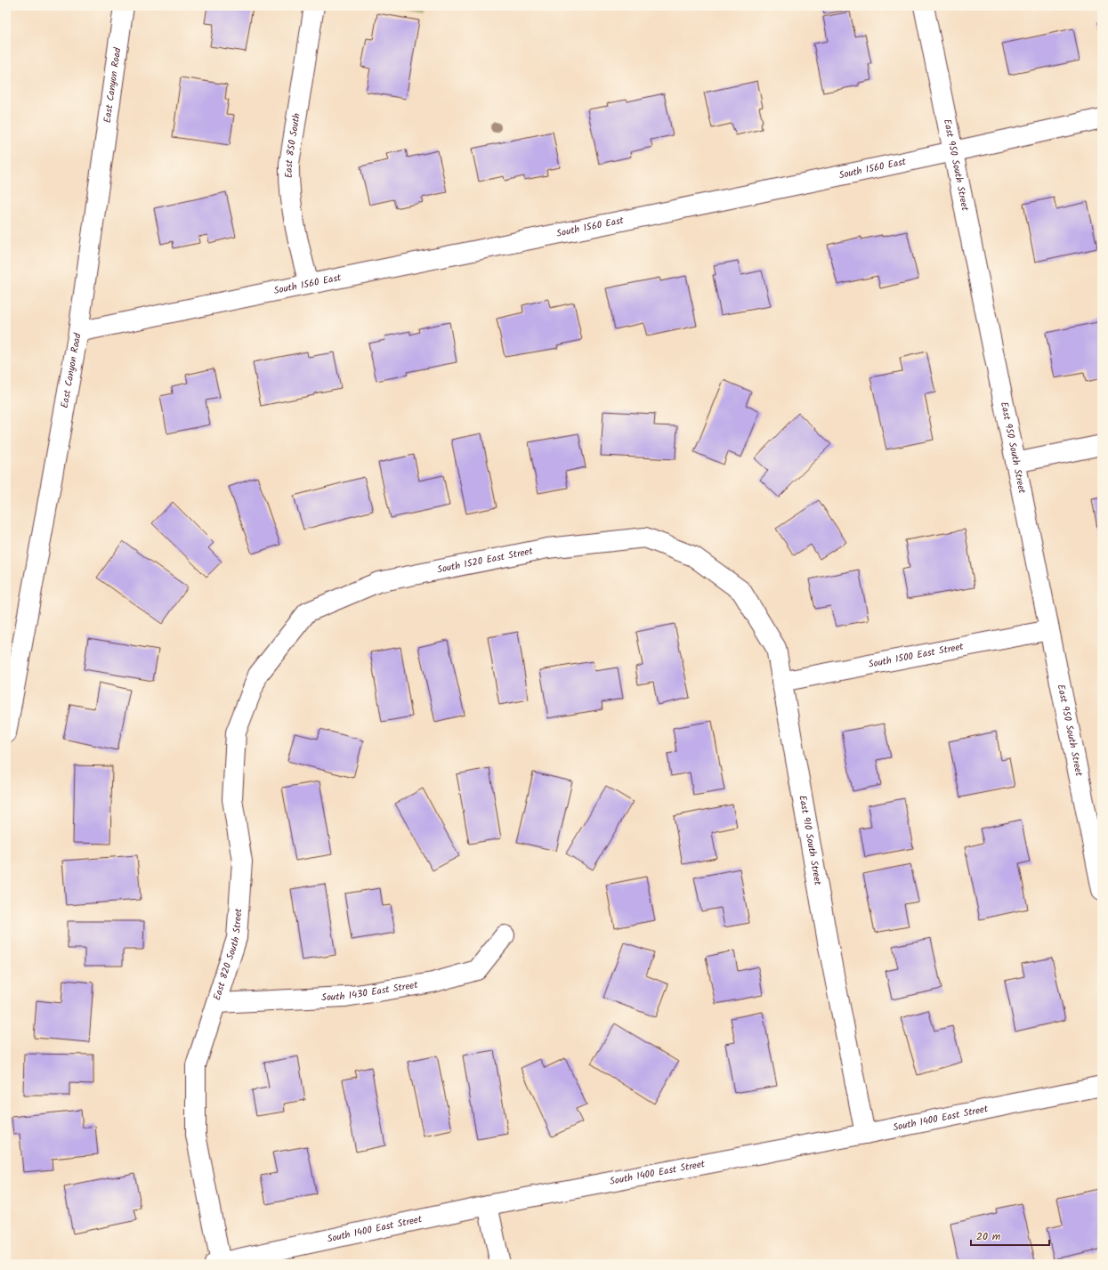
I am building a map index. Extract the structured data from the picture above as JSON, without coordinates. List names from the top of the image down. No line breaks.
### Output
{"streets":{"street":["East Canyon Road","East 850 South","East 950 South Street","South 1560 East","South 1520 East Street","South 1500 East Street","East 910 South Street","East 820 South Street","South 1430 East Street","South 1400 East Street"]},"crossings":[["East Canyon Road","South 1560 East"],["East 850 South","South 1560 East"],["East 950 South Street","South 1560 East"],["East 950 South Street","South 1500 East Street"],["South 1520 East Street","East 910 South Street"],["South 1520 East Street","East 820 South Street"],["South 1500 East Street","East 910 South Street"],["East 910 South Street","South 1400 East Street"],["East 820 South Street","South 1430 East Street"],["East 820 South Street","South 1400 East Street"]],"scale_bar":"20 m"}
